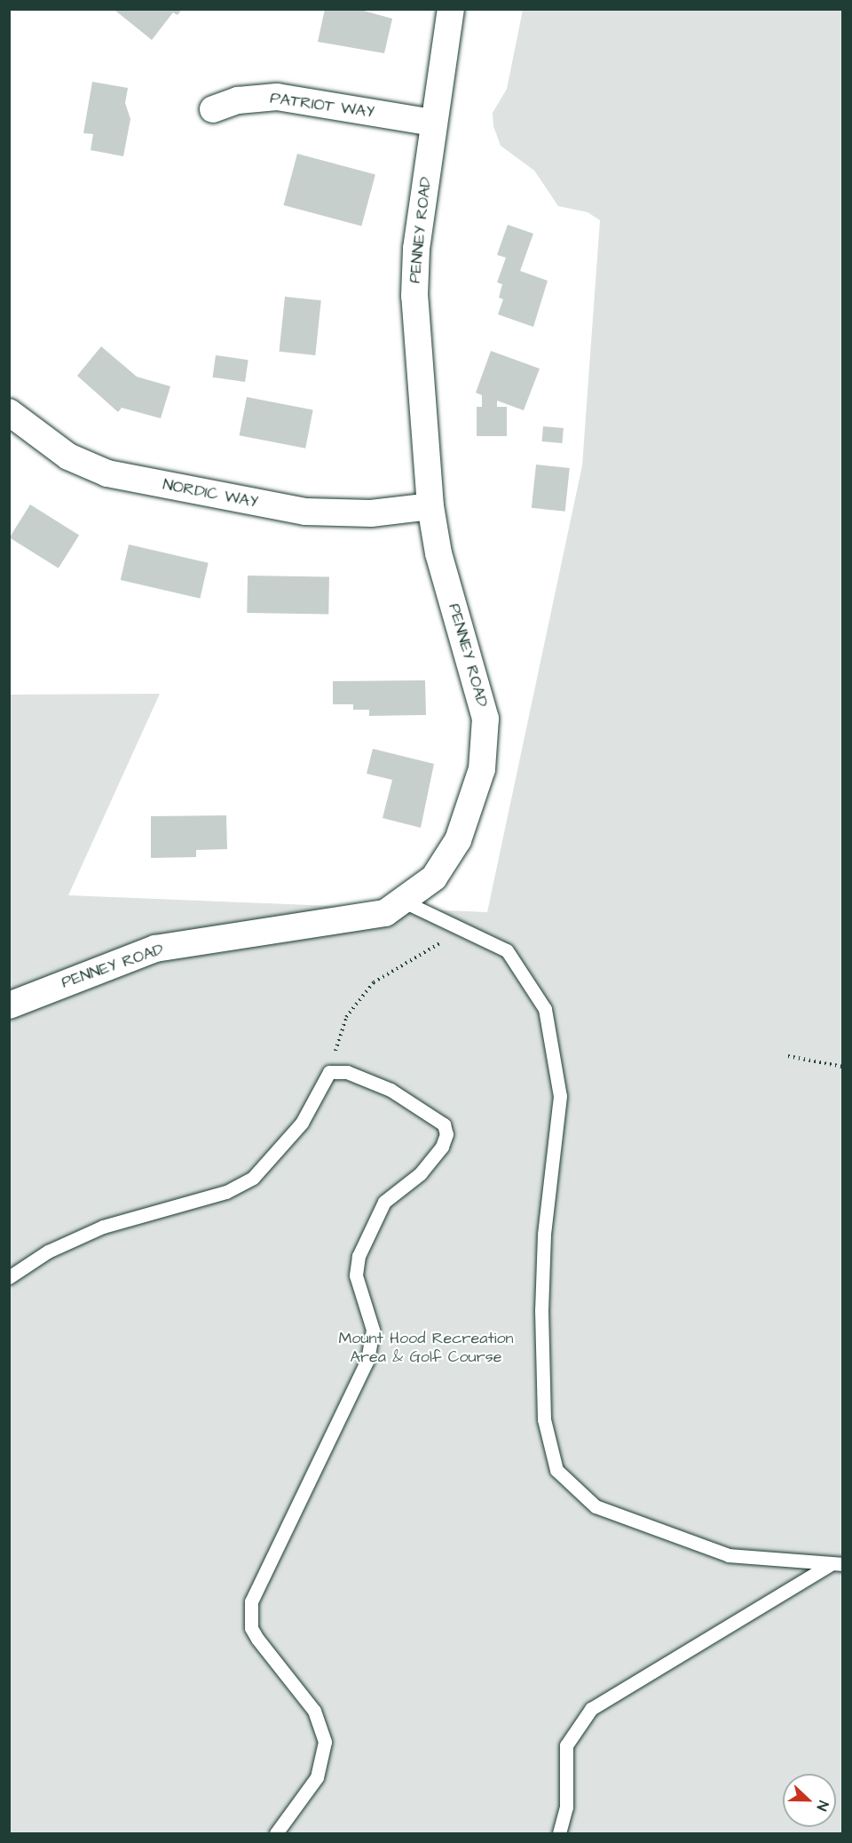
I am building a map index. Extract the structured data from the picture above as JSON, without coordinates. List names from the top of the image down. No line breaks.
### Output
{"streets":{"street":["PATRIOT WAY","PENNEY ROAD","NORDIC WAY"]},"crossings":[["PATRIOT WAY","PENNEY ROAD"],["PENNEY ROAD","NORDIC WAY"]],"parks":["Mount Hood Recreation Area & Golf Course"],"north":"right"}
